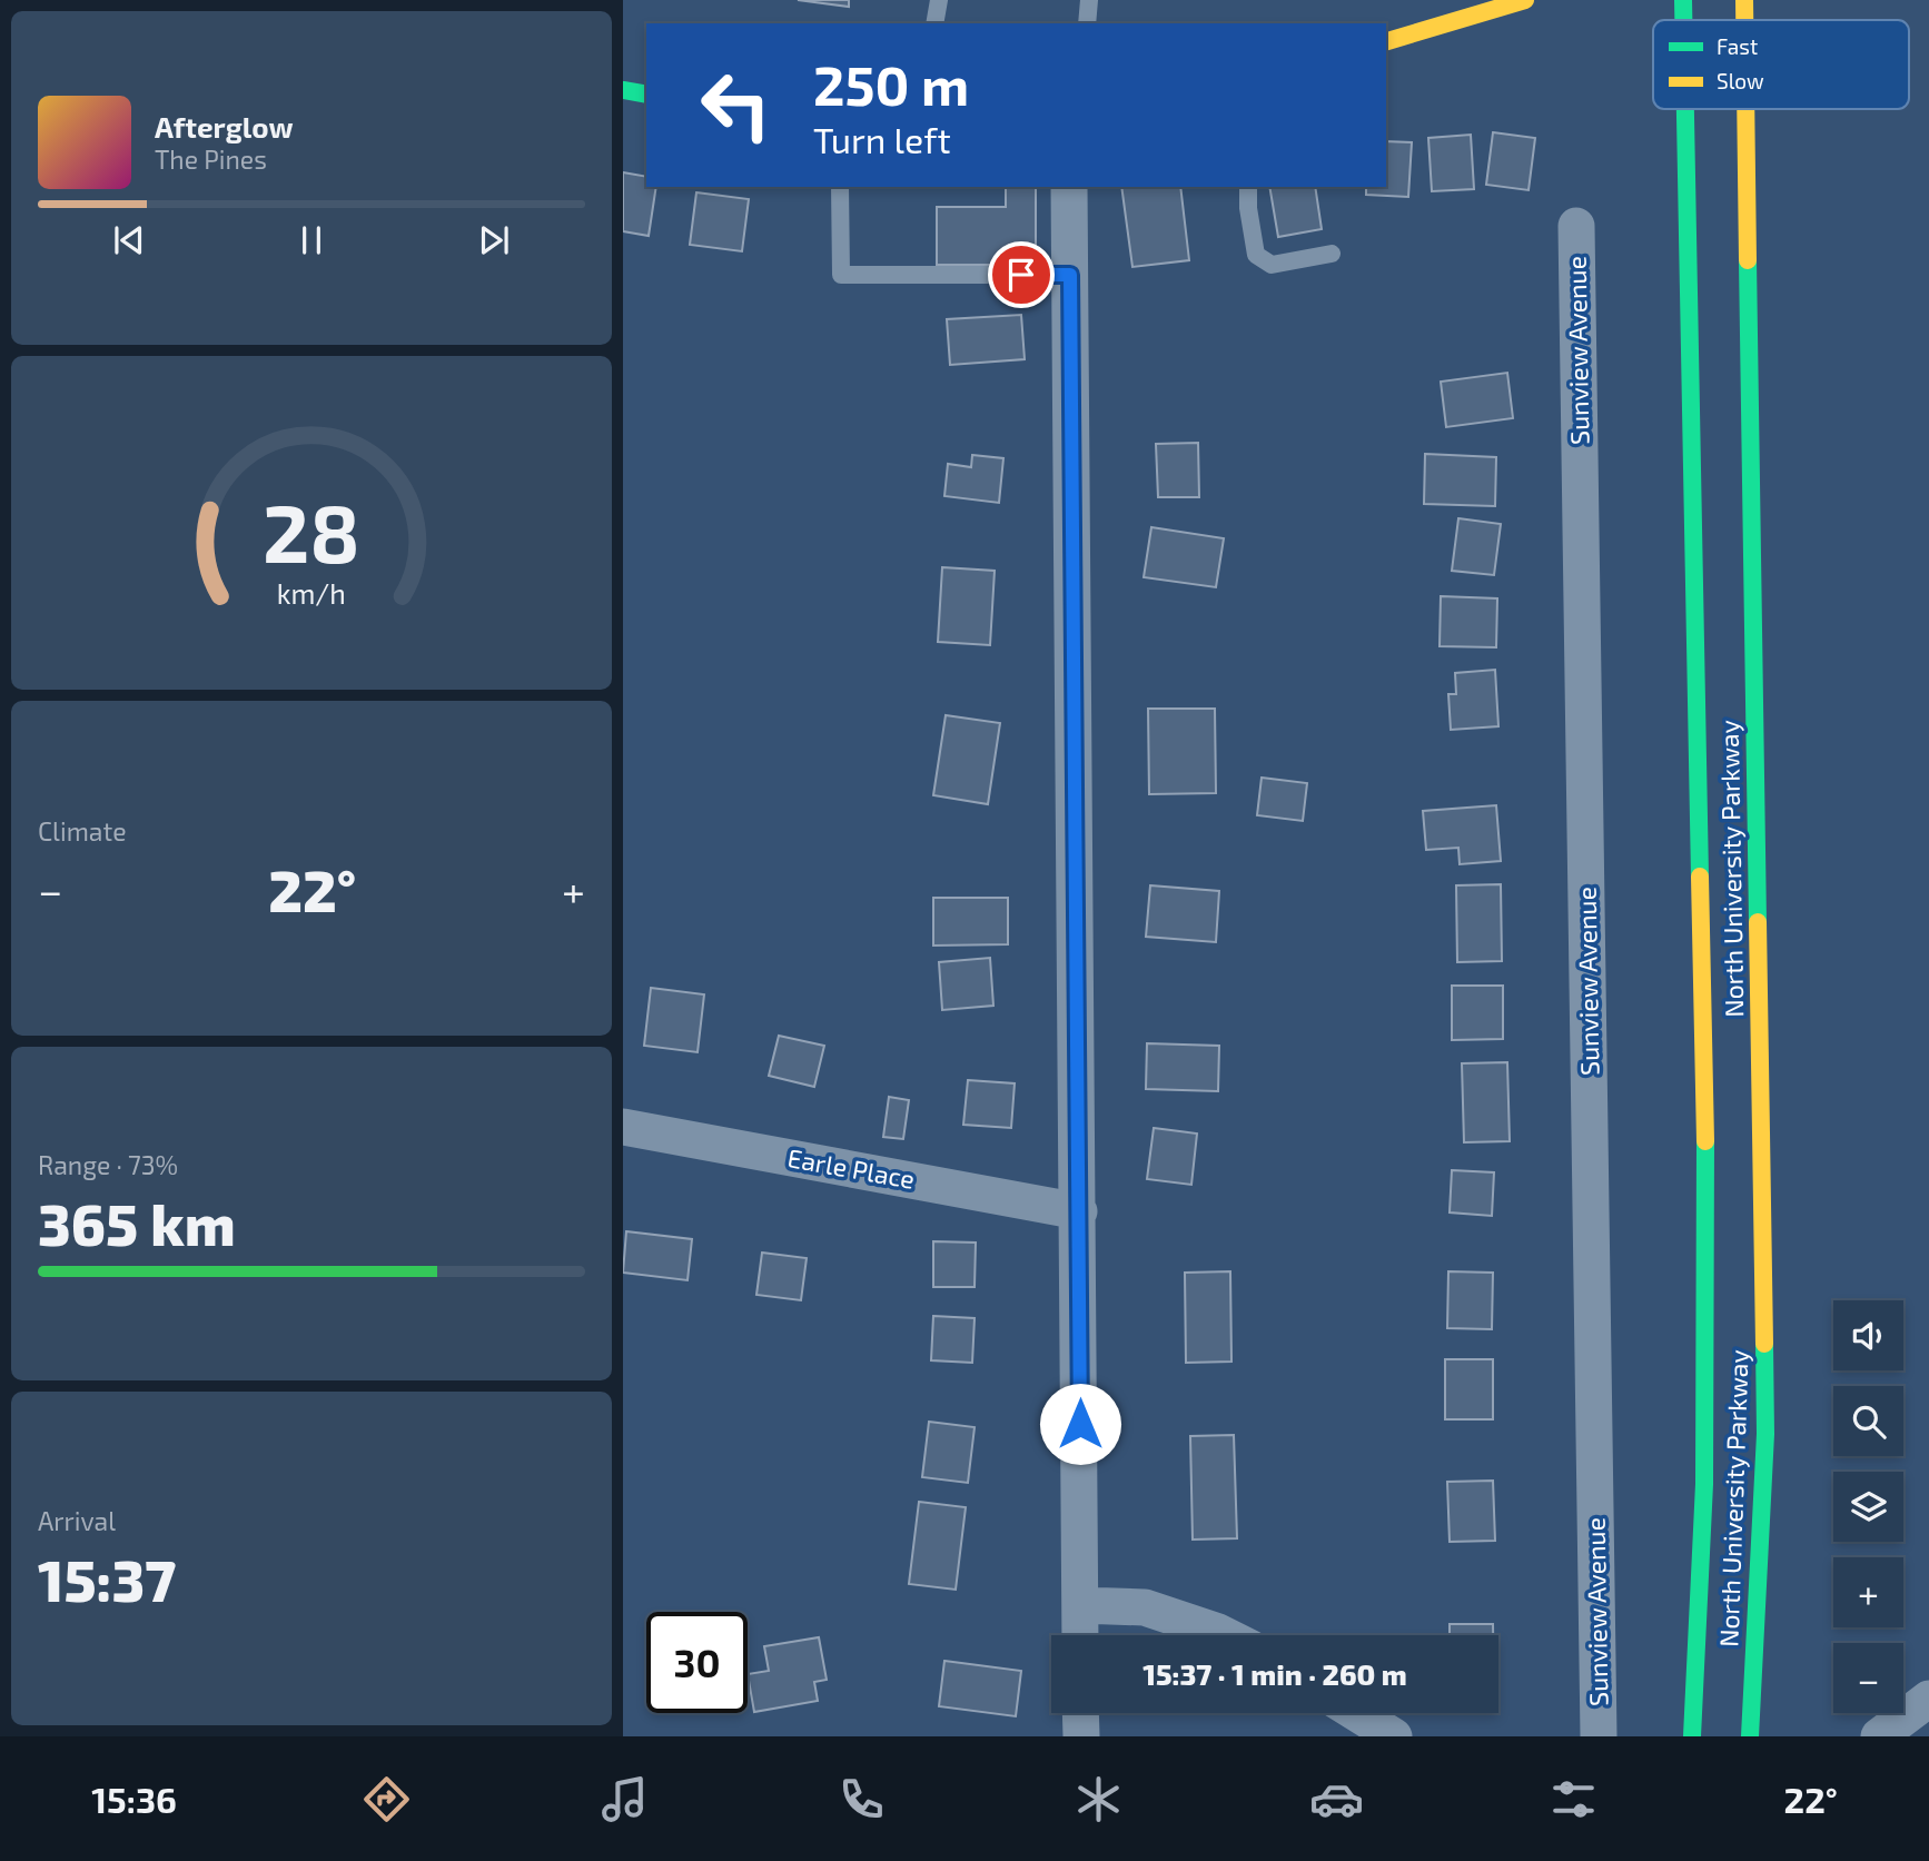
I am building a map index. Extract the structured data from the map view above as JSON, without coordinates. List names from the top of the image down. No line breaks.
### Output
{"streets":{"main road":["North University Parkway"],"street":["Sunview Avenue","Earle Place"]},"legend":["Fast","Slow"],"page":{"turn":["250 m","Turn left"],"song":["Afterglow","The Pines"],"tile":["Climate",["Range · 73%","365 km"],["Arrival","15:37"]],"heat":["−","22°","+"],"map_buttons":["+","−"],"limit":"30","trip":"15:37 · 1 min · 260 m","tabs":["15:36","22°"],"gauge":["28","km/h"]}}
